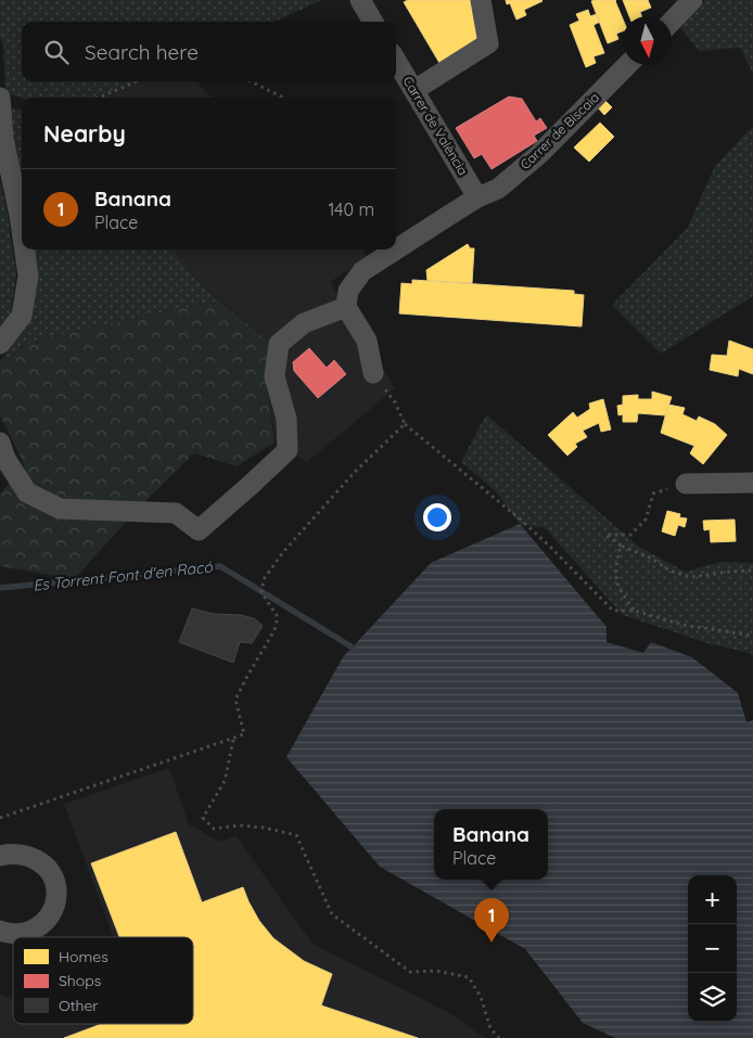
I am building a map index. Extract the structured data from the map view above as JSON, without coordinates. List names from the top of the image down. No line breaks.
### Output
{"streets":{"street":["Carrer de València","Carrer de Biscaia"]},"crossings":[["Carrer de València","Carrer de Biscaia"]],"water":["Es Torrent Font d'en Racó"],"legend":["Homes","Shops","Other"],"north":"bottom","page":{"search":"Search here","heading":"Nearby","list":[{"mark":"1","name":"Banana","note":"Place","value":"140 m"}],"popup":["Banana","Place"],"map_buttons":["+","−"],"pins":"1"}}
